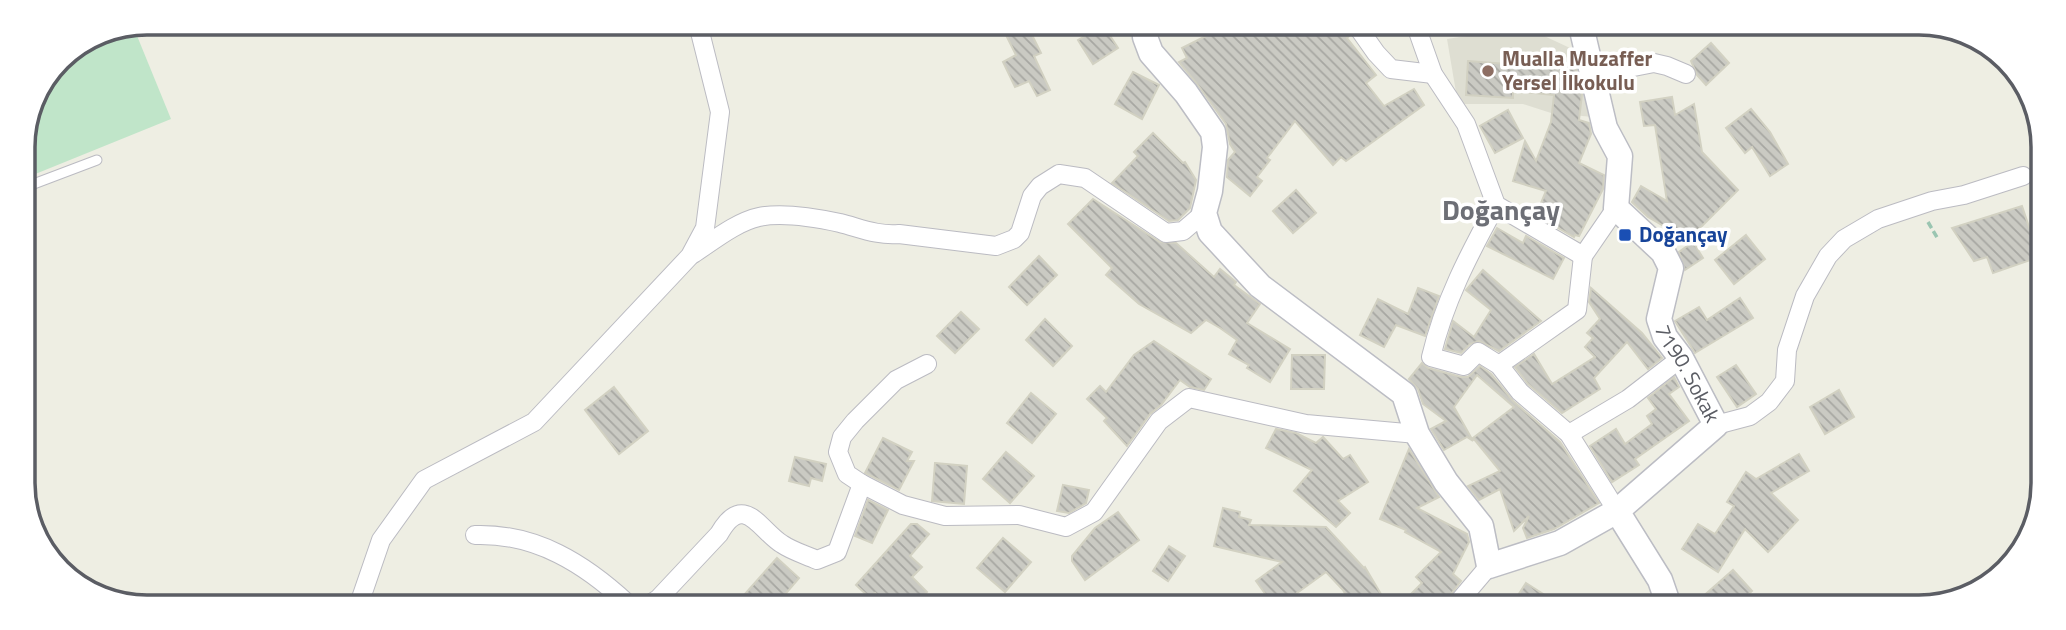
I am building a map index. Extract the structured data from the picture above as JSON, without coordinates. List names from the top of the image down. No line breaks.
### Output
{"streets":{"street":["7190. Sokak"]},"districts":["Doğançay"],"places":{"other":["Mualla Muzaffer Yersel İlkokulu"],"transit":["Doğançay"]}}
